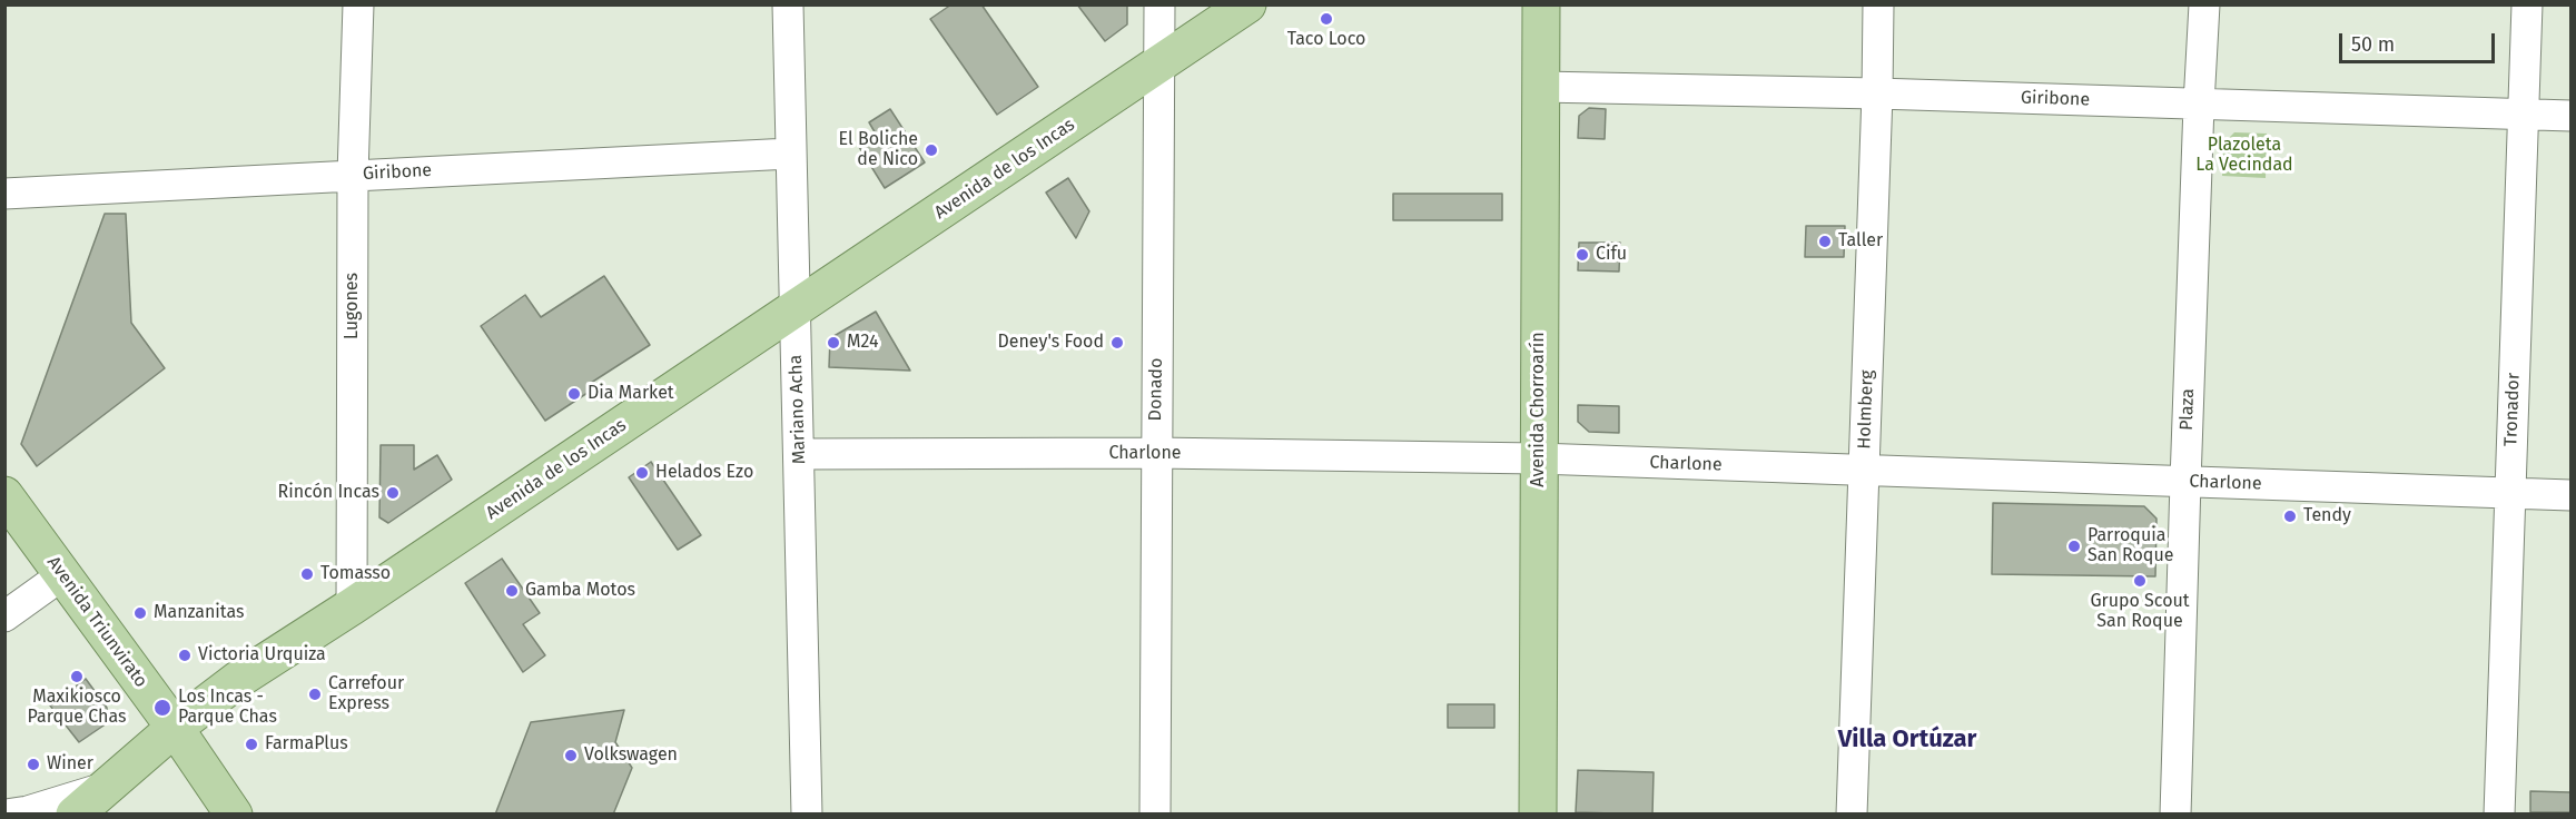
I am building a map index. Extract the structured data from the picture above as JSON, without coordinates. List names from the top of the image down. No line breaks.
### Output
{"streets":{"main road":["Avenida de los Incas","Avenida Chorroarín","Avenida Triunvirato"],"street":["Giribone","Lugones","Donado","Mariano Acha","Holmberg","Plaza","Tronador","Charlone"]},"crossings":[["Giribone","Lugones"],["Giribone","Mariano Acha"],["Giribone","Avenida Chorroarín"],["Giribone","Holmberg"],["Giribone","Plaza"],["Giribone","Tronador"],["Avenida de los Incas","Lugones"],["Avenida de los Incas","Donado"],["Avenida de los Incas","Mariano Acha"],["Avenida de los Incas","Avenida Triunvirato"],["Donado","Charlone"],["Mariano Acha","Charlone"],["Avenida Chorroarín","Charlone"],["Holmberg","Charlone"],["Plaza","Charlone"],["Tronador","Charlone"]],"districts":["Villa Ortúzar"],"parks":["Plazoleta La Vecindad"],"places":["Taco Loco","El Boliche de Nico","Taller","Cifu","M24","Deney's Food","Dia Market","Helados Ezo","Rincón Incas","Tendy","Parroquia San Roque","Tomasso","Grupo Scout San Roque","Gamba Motos","Manzanitas","Victoria Urquiza","Maxikiosco Parque Chas","Carrefour Express","Los Incas - Parque Chas","FarmaPlus","Volkswagen","Winer"],"scale_bar":"50 m"}
